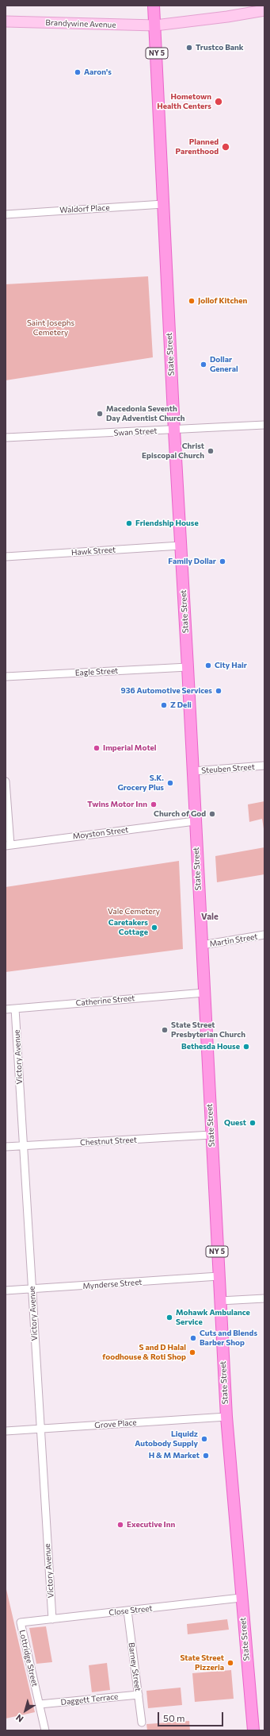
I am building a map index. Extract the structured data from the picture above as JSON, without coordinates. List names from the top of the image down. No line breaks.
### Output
{"streets":{"main road":["Brandywine Avenue","NY 5","State Street"],"street":["Waldorf Place","Swan Street","Hawk Street","Eagle Street","Steuben Street","Moyston Street","Martin Street","Catherine Street","Victory Avenue","Chestnut Street","Mynderse Street","Grove Place","Close Street","Lottridge Street","Barney Street","Daggett Terrace"]},"crossings":[["Brandywine Avenue","State Street"],["Waldorf Place","State Street"],["State Street","Swan Street"],["State Street","Hawk Street"],["State Street","Eagle Street"],["State Street","Steuben Street"],["State Street","Moyston Street"],["State Street","Martin Street"],["State Street","Catherine Street"],["State Street","Chestnut Street"],["State Street","Mynderse Street"],["State Street","Grove Place"],["State Street","Close Street"],["Catherine Street","Victory Avenue"],["Victory Avenue","Chestnut Street"],["Victory Avenue","Mynderse Street"],["Victory Avenue","Grove Place"],["Victory Avenue","Close Street"],["Close Street","Lottridge Street"],["Close Street","Barney Street"],["Lottridge Street","Daggett Terrace"],["Barney Street","Daggett Terrace"]],"districts":["Vale"],"parks":["Saint Josephs Cemetery","Vale Cemetery"],"places":["Trustco Bank","Aaron's","Hometown Health Centers","Planned Parenthood","Jollof Kitchen","Dollar General","Macedonia Seventh Day Adventist Church","Christ Episcopal Church","Friendship House","Family Dollar","City Hair","936 Automotive Services","Z Deli","Imperial Motel","S.K. Grocery Plus","Twins Motor Inn","Church of God","Caretakers Cottage","State Street Presbyterian Church","Bethesda House","Quest","Mohawk Ambulance Service","Cuts and Blends Barber Shop","S and D Halal foodhouse & Roti Shop","Liquidz Autobody Supply","H & M Market","Executive Inn","State Street Pizzeria"],"scale_bar":"50 m","north":"bottom left"}
